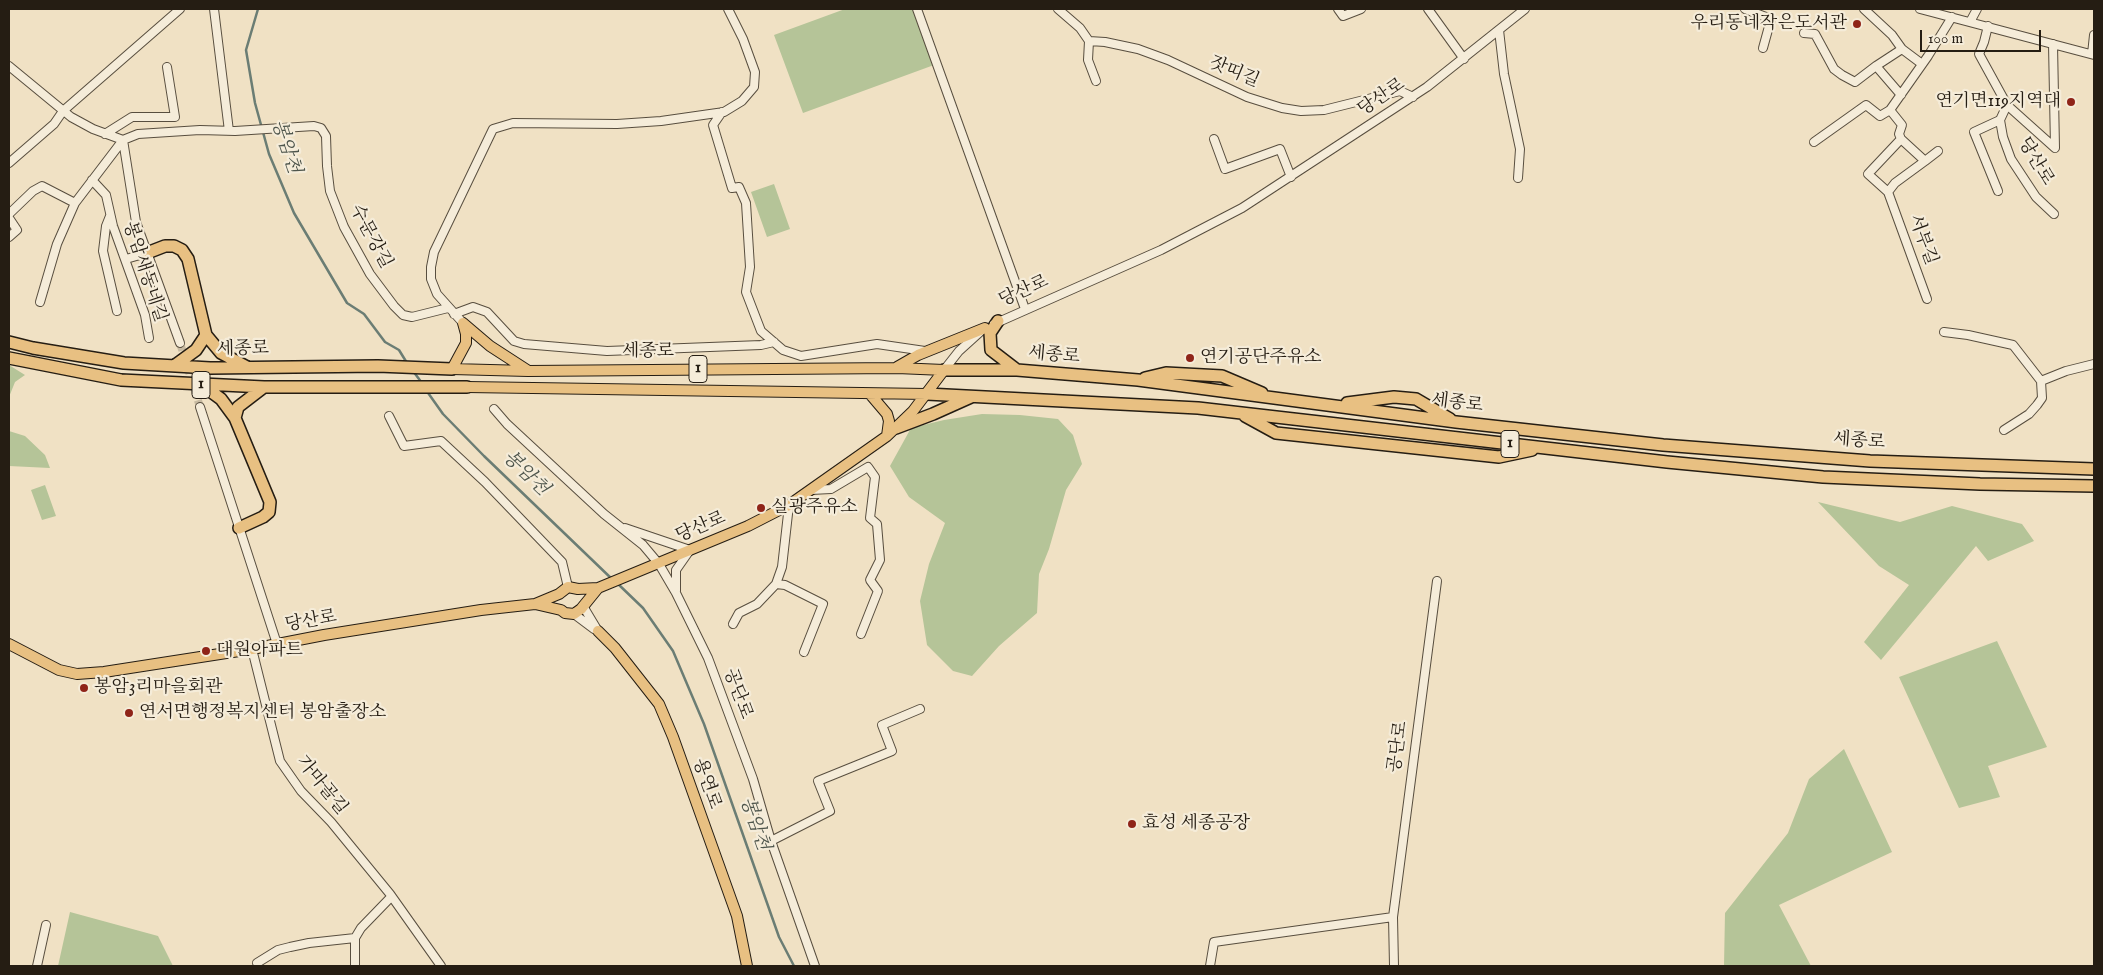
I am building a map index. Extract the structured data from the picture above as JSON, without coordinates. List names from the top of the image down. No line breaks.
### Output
{"streets":{"highway":["세종로","1"],"main road":["당산로","용연로"],"street":["잣띠길","수문강길","서부길","봉암새동네길","공단로","가마골길"]},"crossings":[["잣띠길","당산로"],["당산로","세종로"],["당산로","공단로"],["당산로","가마골길"]],"water":["봉암천"],"places":["우리동네작은도서관","연기면119지역대","연기공단주유소","실광주유소","대원아파트","봉암3리마을회관","연서면행정복지센터 봉암출장소","효성 세종공장"],"scale_bar":"100 m"}
